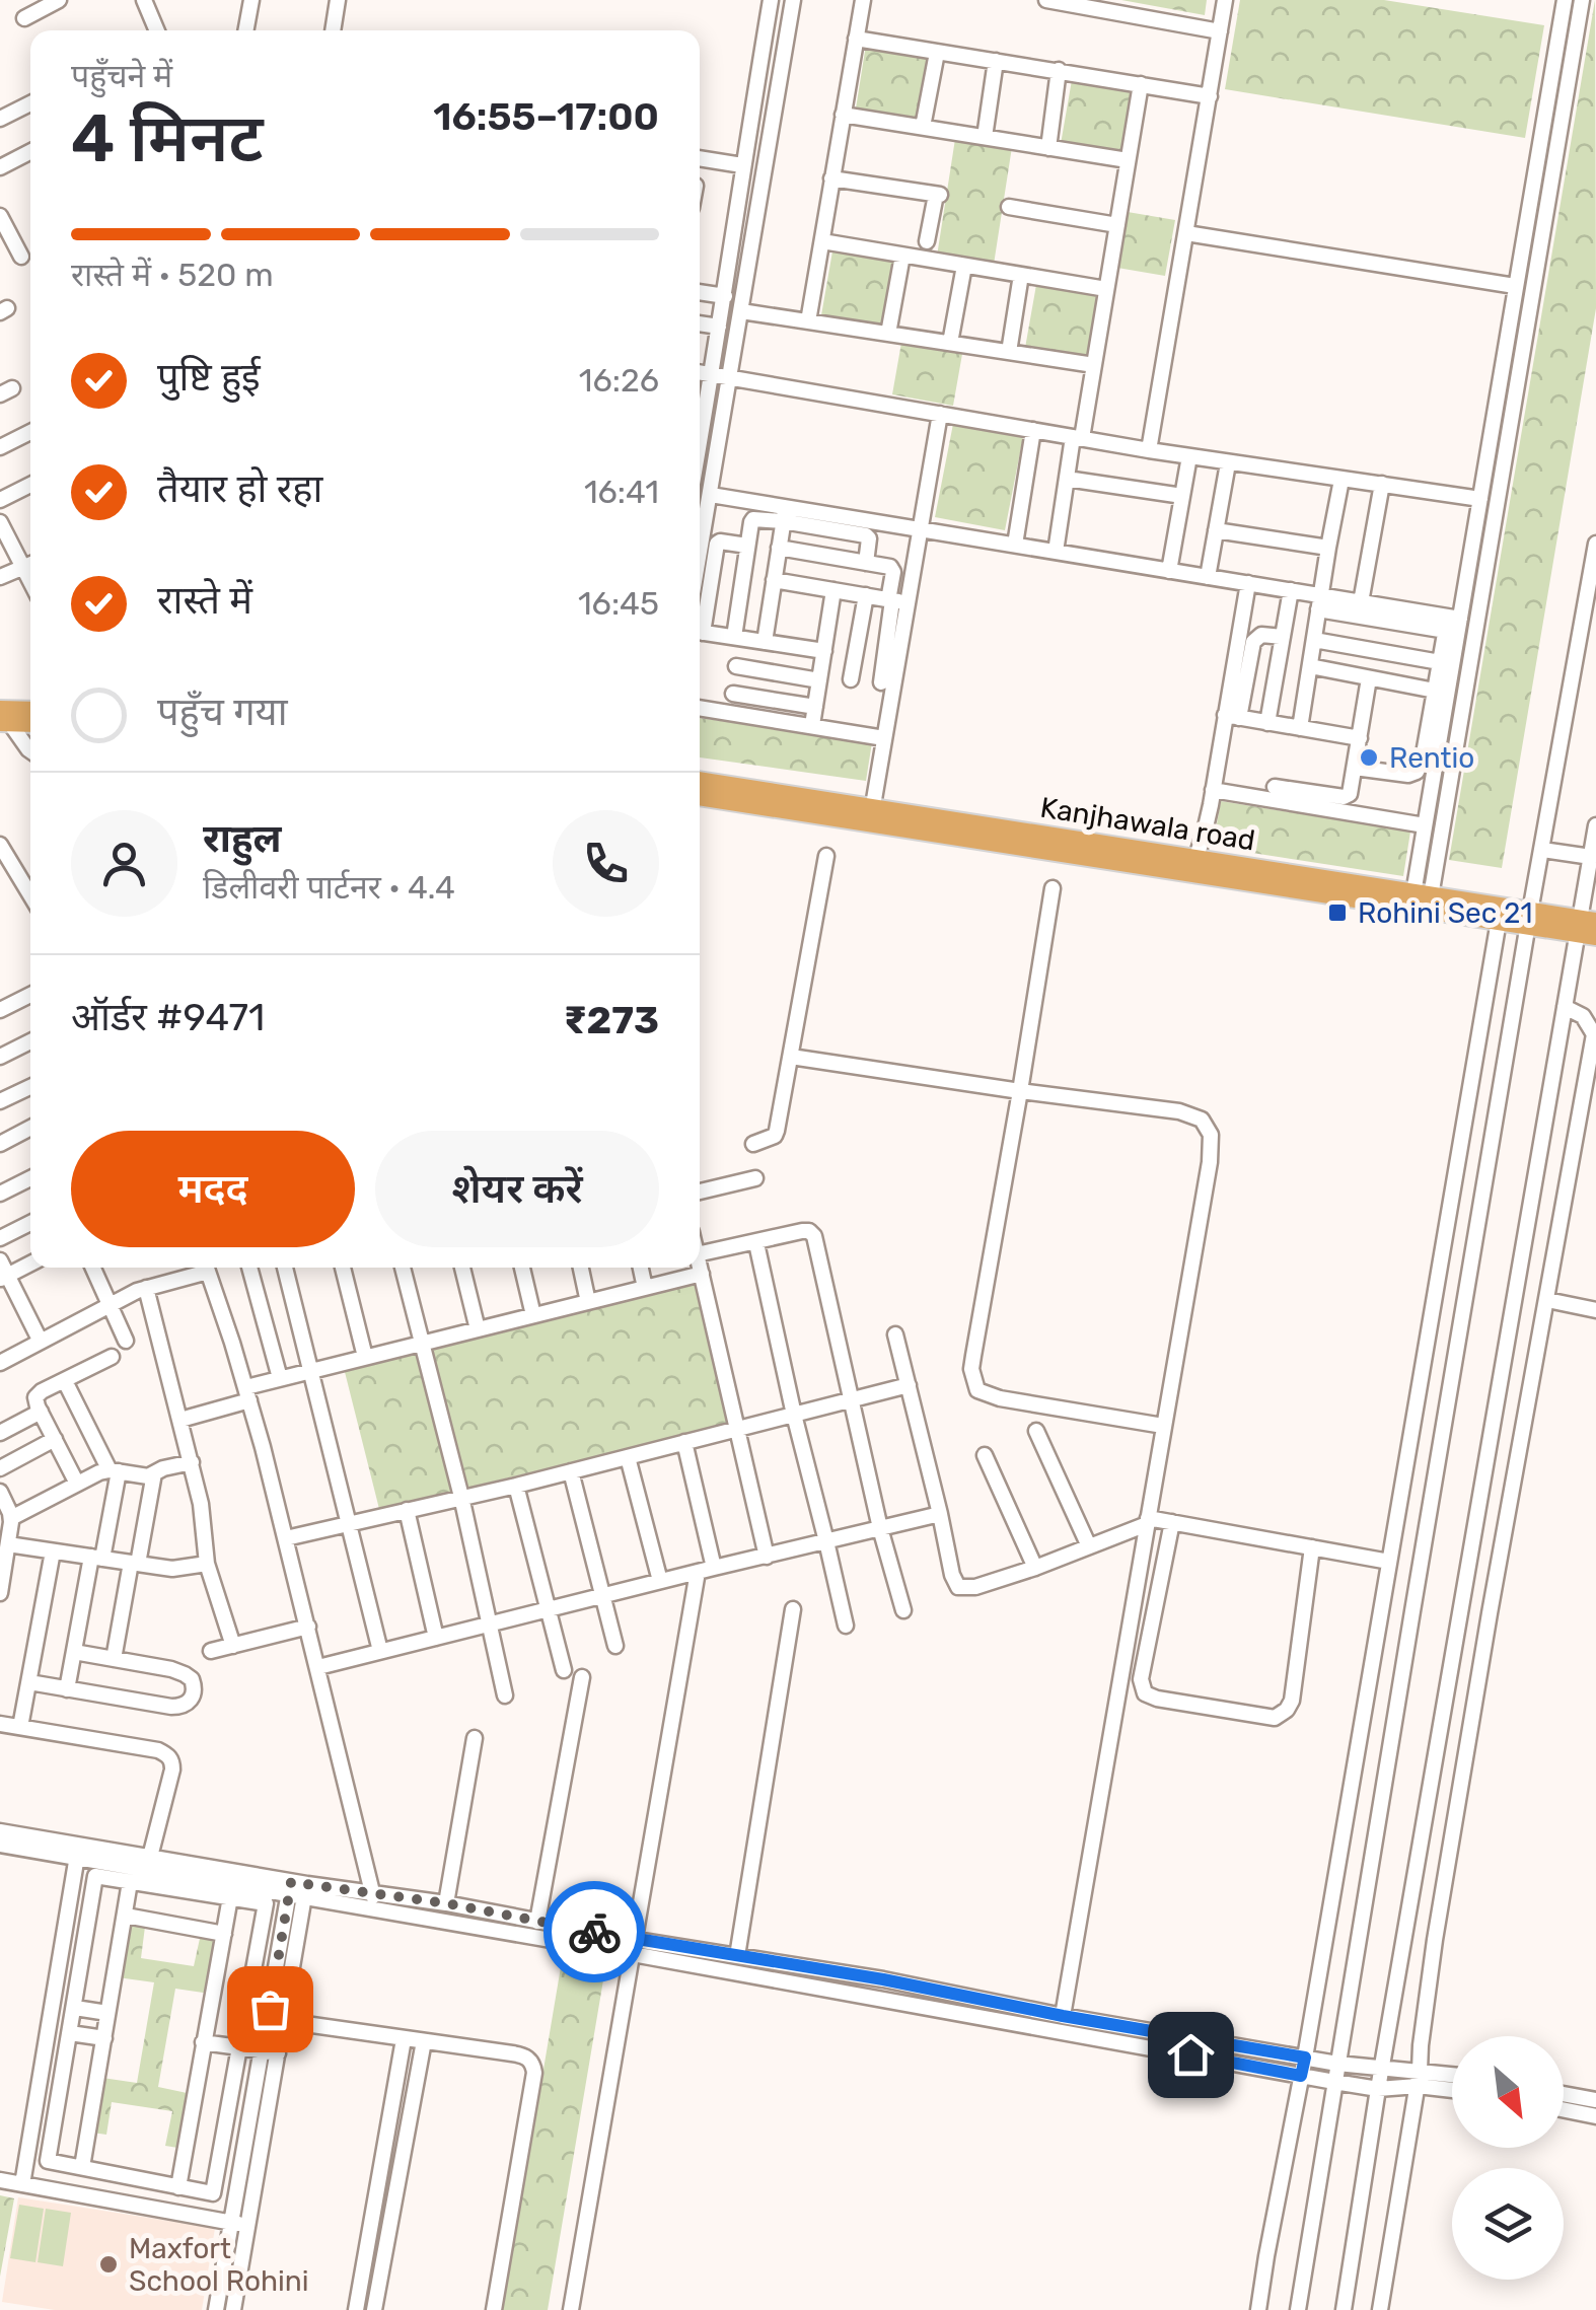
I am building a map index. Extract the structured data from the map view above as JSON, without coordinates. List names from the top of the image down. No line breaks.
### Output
{"streets":{"main road":["Kanjhawala road"]},"places":{"other":["Rentio","Maxfort School Rohini"],"transit":["Rohini Sec 21"]},"north":"bottom right","page":{"heading":["4 मिनट","पहुँचने में","16:55–17:00"],"panel":["राहुल","डिलीवरी पार्टनर · 4.4","ऑर्डर #9471","₹273"],"bar":"रास्ते में · 520 m","list":[["पुष्टि हुई","16:26"],["तैयार हो रहा","16:41"],["रास्ते में","16:45"],"पहुँच गया"],"buttons":["मदद","शेयर करें"]}}
